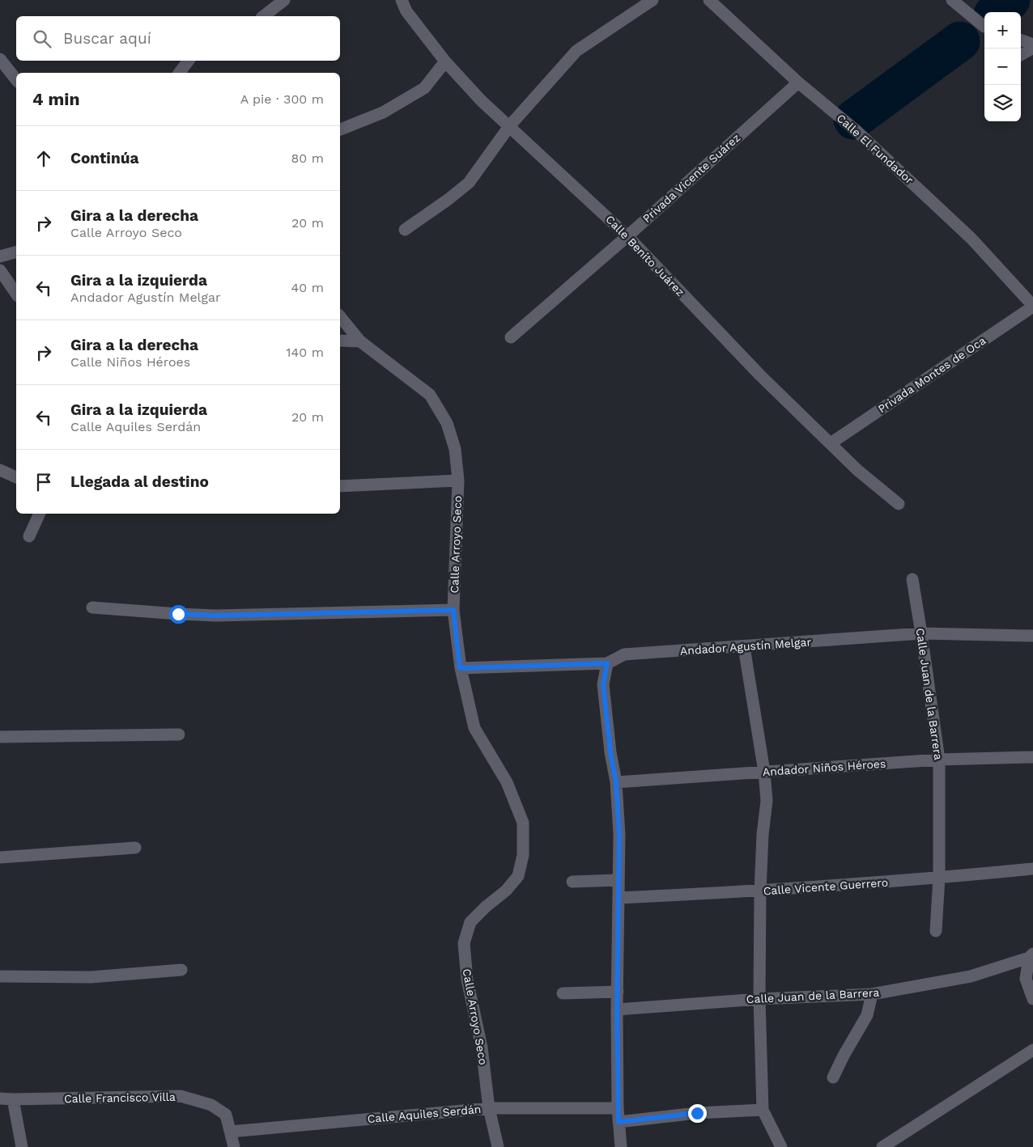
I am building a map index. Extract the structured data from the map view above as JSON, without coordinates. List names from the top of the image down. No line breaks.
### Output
{"streets":{"street":["Calle El Fundador","Privada Vicente Suárez","Calle Benito Juárez","Privada Montes de Oca","Calle Arroyo Seco","Andador Agustín Melgar","Calle Juan de la Barrera","Andador Niños Héroes","Calle Vicente Guerrero","Calle Francisco Villa","Calle Aquiles Serdán"]},"crossings":[["Calle El Fundador","Privada Vicente Suárez"],["Calle El Fundador","Privada Montes de Oca"],["Privada Vicente Suárez","Calle Benito Juárez"],["Calle Benito Juárez","Privada Montes de Oca"],["Calle Arroyo Seco","Andador Agustín Melgar"],["Calle Arroyo Seco","Calle Aquiles Serdán"],["Andador Agustín Melgar","Calle Juan de la Barrera"],["Calle Juan de la Barrera","Andador Niños Héroes"],["Calle Juan de la Barrera","Calle Vicente Guerrero"],["Calle Francisco Villa","Calle Aquiles Serdán"]],"page":{"map_buttons":["+","−"],"search":"Buscar aquí","heading":["4 min","A pie · 300 m"],"list":[["Continúa","80 m"],["Gira a la derecha","Calle Arroyo Seco","20 m"],["Gira a la izquierda","Andador Agustín Melgar","40 m"],["Gira a la derecha","Calle Niños Héroes","140 m"],["Gira a la izquierda","Calle Aquiles Serdán","20 m"],"Llegada al destino"]}}
